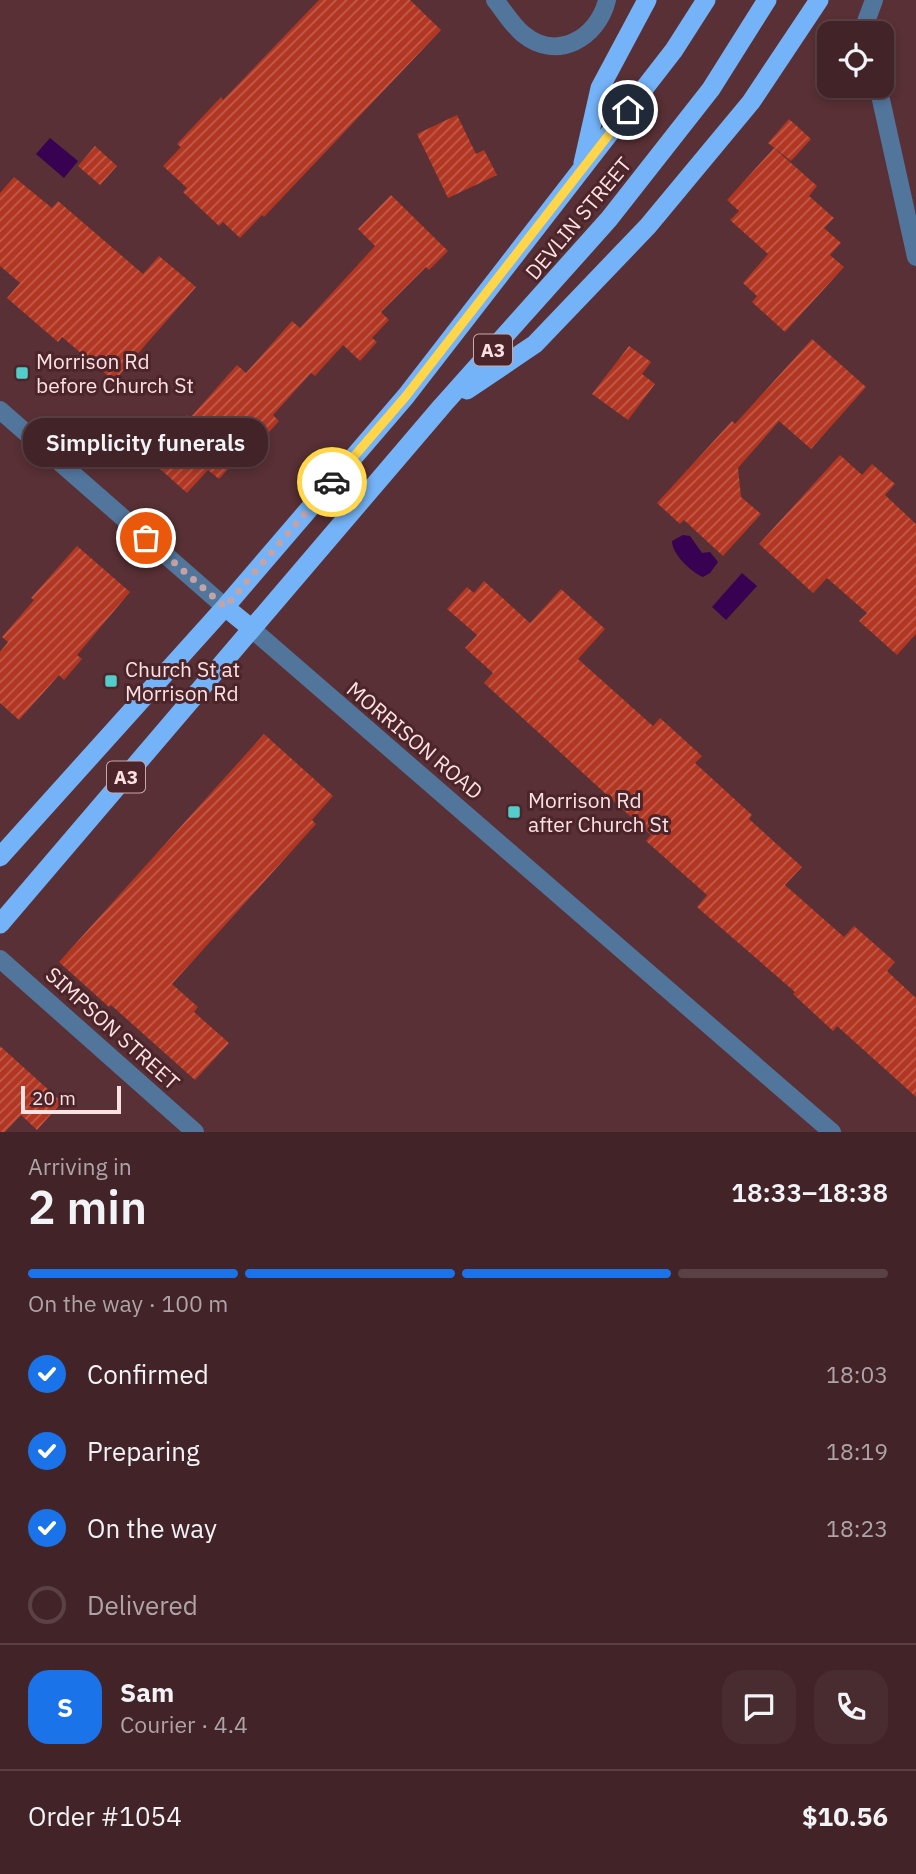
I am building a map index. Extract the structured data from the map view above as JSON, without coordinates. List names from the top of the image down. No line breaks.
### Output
{"streets":{"highway":["DEVLIN STREET","A3","MORRISON ROAD"],"street":["SIMPSON STREET"]},"crossings":[["DEVLIN STREET","A3"],["DEVLIN STREET","MORRISON ROAD"],["A3","MORRISON ROAD"]],"places":{"transit":["Morrison Rd before Church St","Church St at Morrison Rd","Morrison Rd after Church St"],"other":["Simplicity funerals"]},"scale_bar":"20 m","page":{"bubble":"Simplicity funerals","scale":"20 m","heading":["2 min","Arriving in","18:33–18:38"],"panel":["Sam","Courier · 4.4","Order #1054","$10.56"],"bar":"On the way · 100 m","list":[["Confirmed","18:03"],["Preparing","18:19"],["On the way","18:23"],"Delivered"],"round":"S"}}
